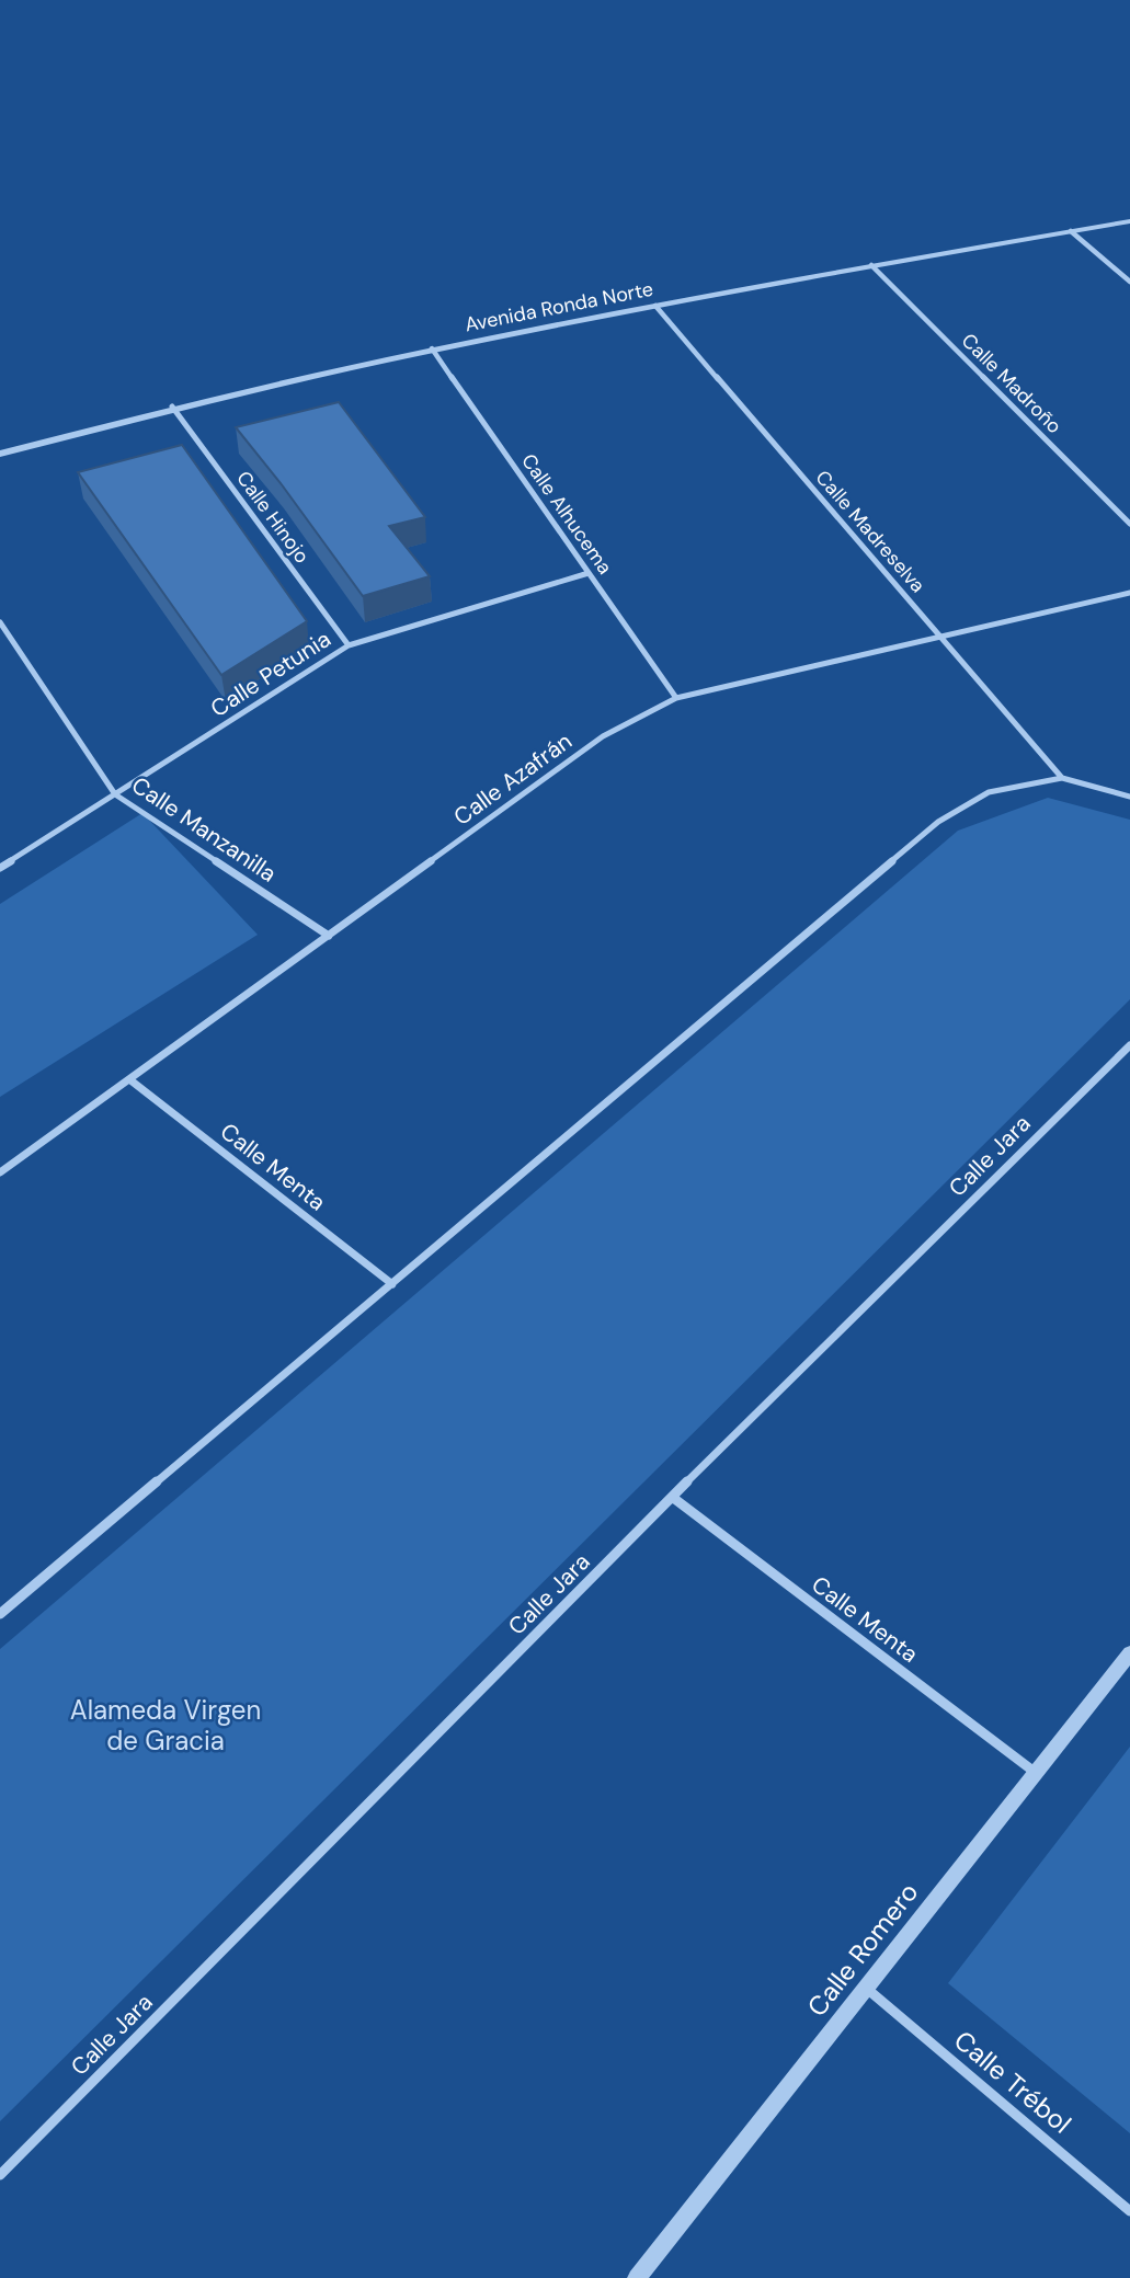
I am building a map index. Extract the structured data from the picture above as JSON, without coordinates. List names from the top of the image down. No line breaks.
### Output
{"streets":{"street":["Avenida Ronda Norte","Calle Madroño","Calle Alhucema","Calle Hinojo","Calle Madreselva","Calle Petunia","Calle Azafrán","Calle Manzanilla","Calle Jara","Calle Menta","Calle Romero","Calle Trébol"]},"crossings":[["Avenida Ronda Norte","Calle Madroño"],["Avenida Ronda Norte","Calle Alhucema"],["Avenida Ronda Norte","Calle Hinojo"],["Avenida Ronda Norte","Calle Madreselva"],["Calle Alhucema","Calle Petunia"],["Calle Alhucema","Calle Azafrán"],["Calle Hinojo","Calle Petunia"],["Calle Madreselva","Calle Azafrán"],["Calle Petunia","Calle Manzanilla"],["Calle Azafrán","Calle Manzanilla"],["Calle Azafrán","Calle Menta"],["Calle Jara","Calle Menta"],["Calle Menta","Calle Romero"],["Calle Romero","Calle Trébol"]],"parks":["Alameda Virgen de Gracia"]}
